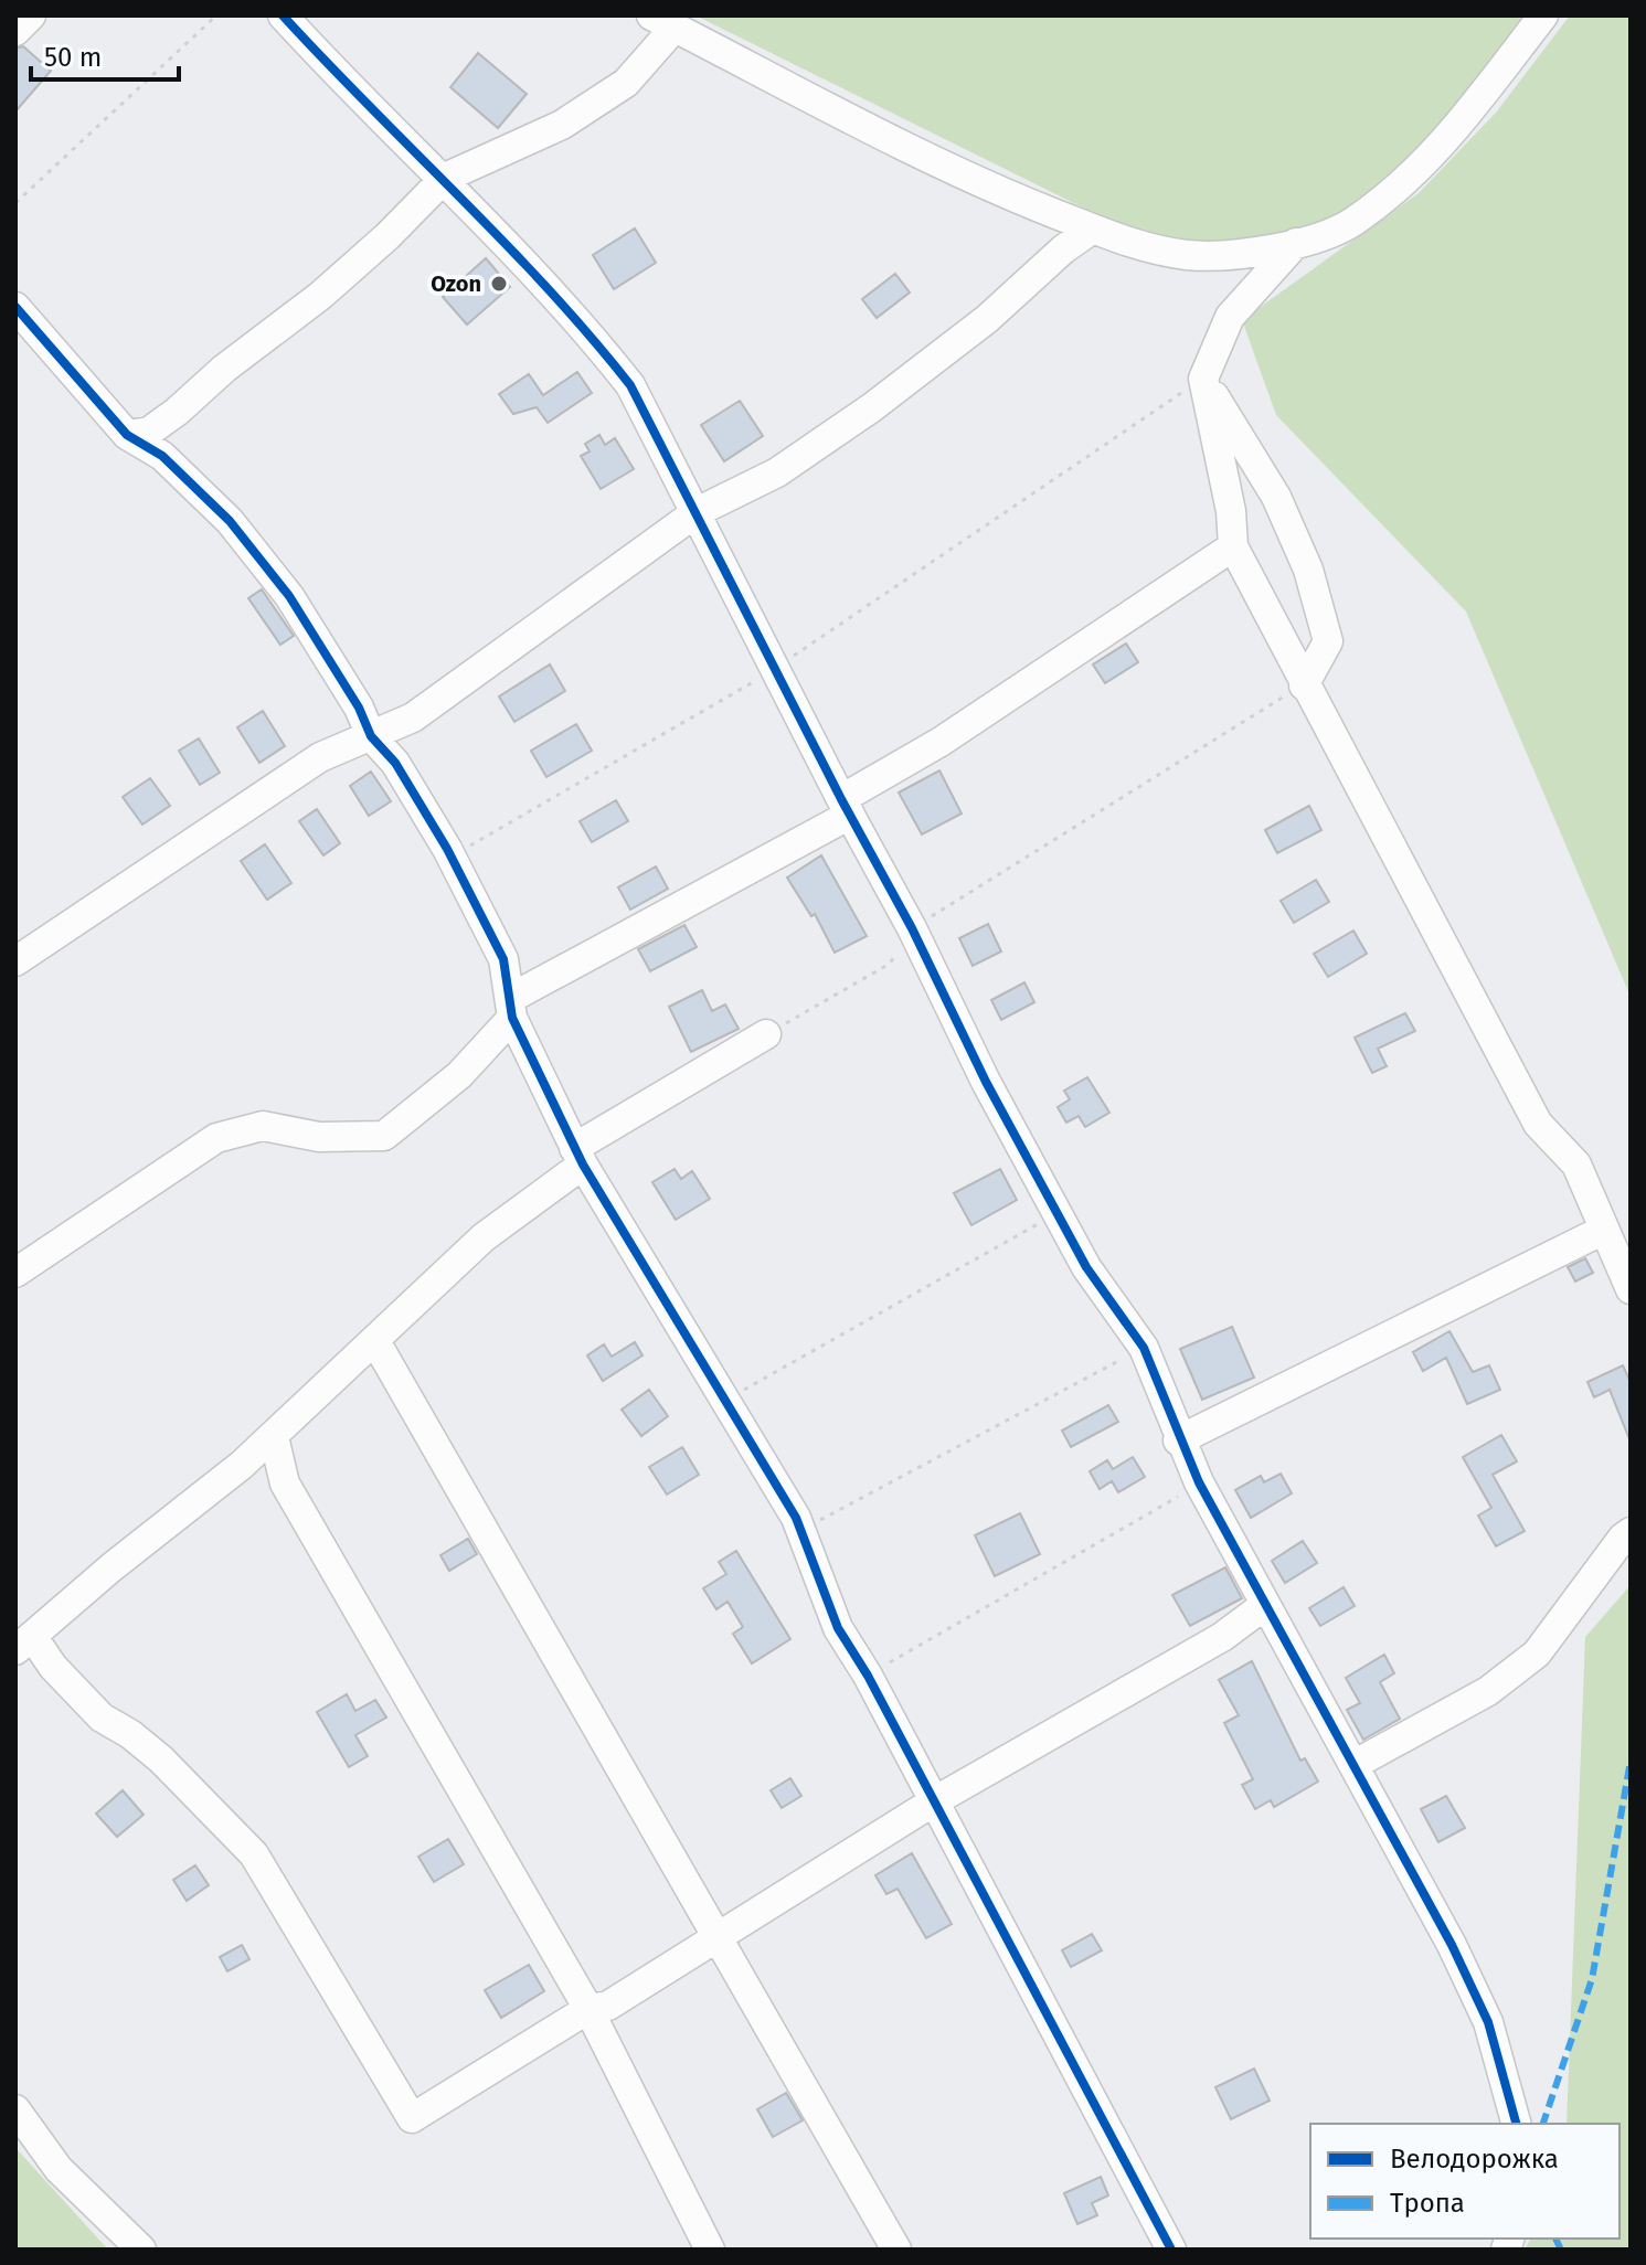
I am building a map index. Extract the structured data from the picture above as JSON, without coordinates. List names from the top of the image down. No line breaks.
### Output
{"places":["Ozon"],"legend":["Велодорожка","Тропа"],"scale_bar":"50 m"}
